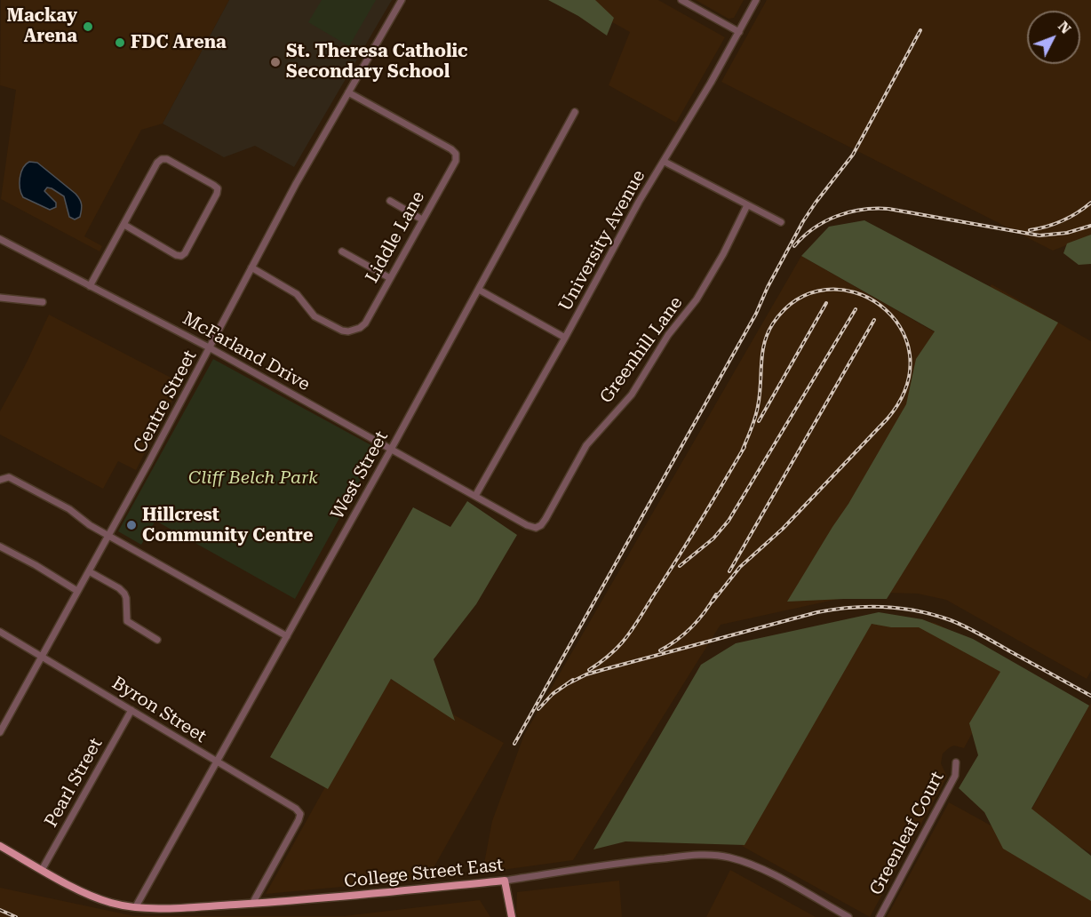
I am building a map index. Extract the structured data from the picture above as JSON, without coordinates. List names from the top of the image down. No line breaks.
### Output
{"streets":{"main road":["College Street East"],"street":["Liddle Lane","University Avenue","Greenhill Lane","McFarland Drive","Centre Street","West Street","Byron Street","Pearl Street","Greenleaf Court"]},"crossings":[["Liddle Lane","Centre Street"],["University Avenue","Greenhill Lane"],["University Avenue","McFarland Drive"],["Greenhill Lane","McFarland Drive"],["McFarland Drive","Centre Street"],["McFarland Drive","West Street"],["Centre Street","Byron Street"],["West Street","Byron Street"],["West Street","College Street East"],["Byron Street","Pearl Street"],["Byron Street","College Street East"],["Pearl Street","College Street East"]],"parks":["Cliff Belch Park"],"places":["Mackay Arena","FDC Arena","St. Theresa Catholic Secondary School","Hillcrest Community Centre"],"north":"top right"}
